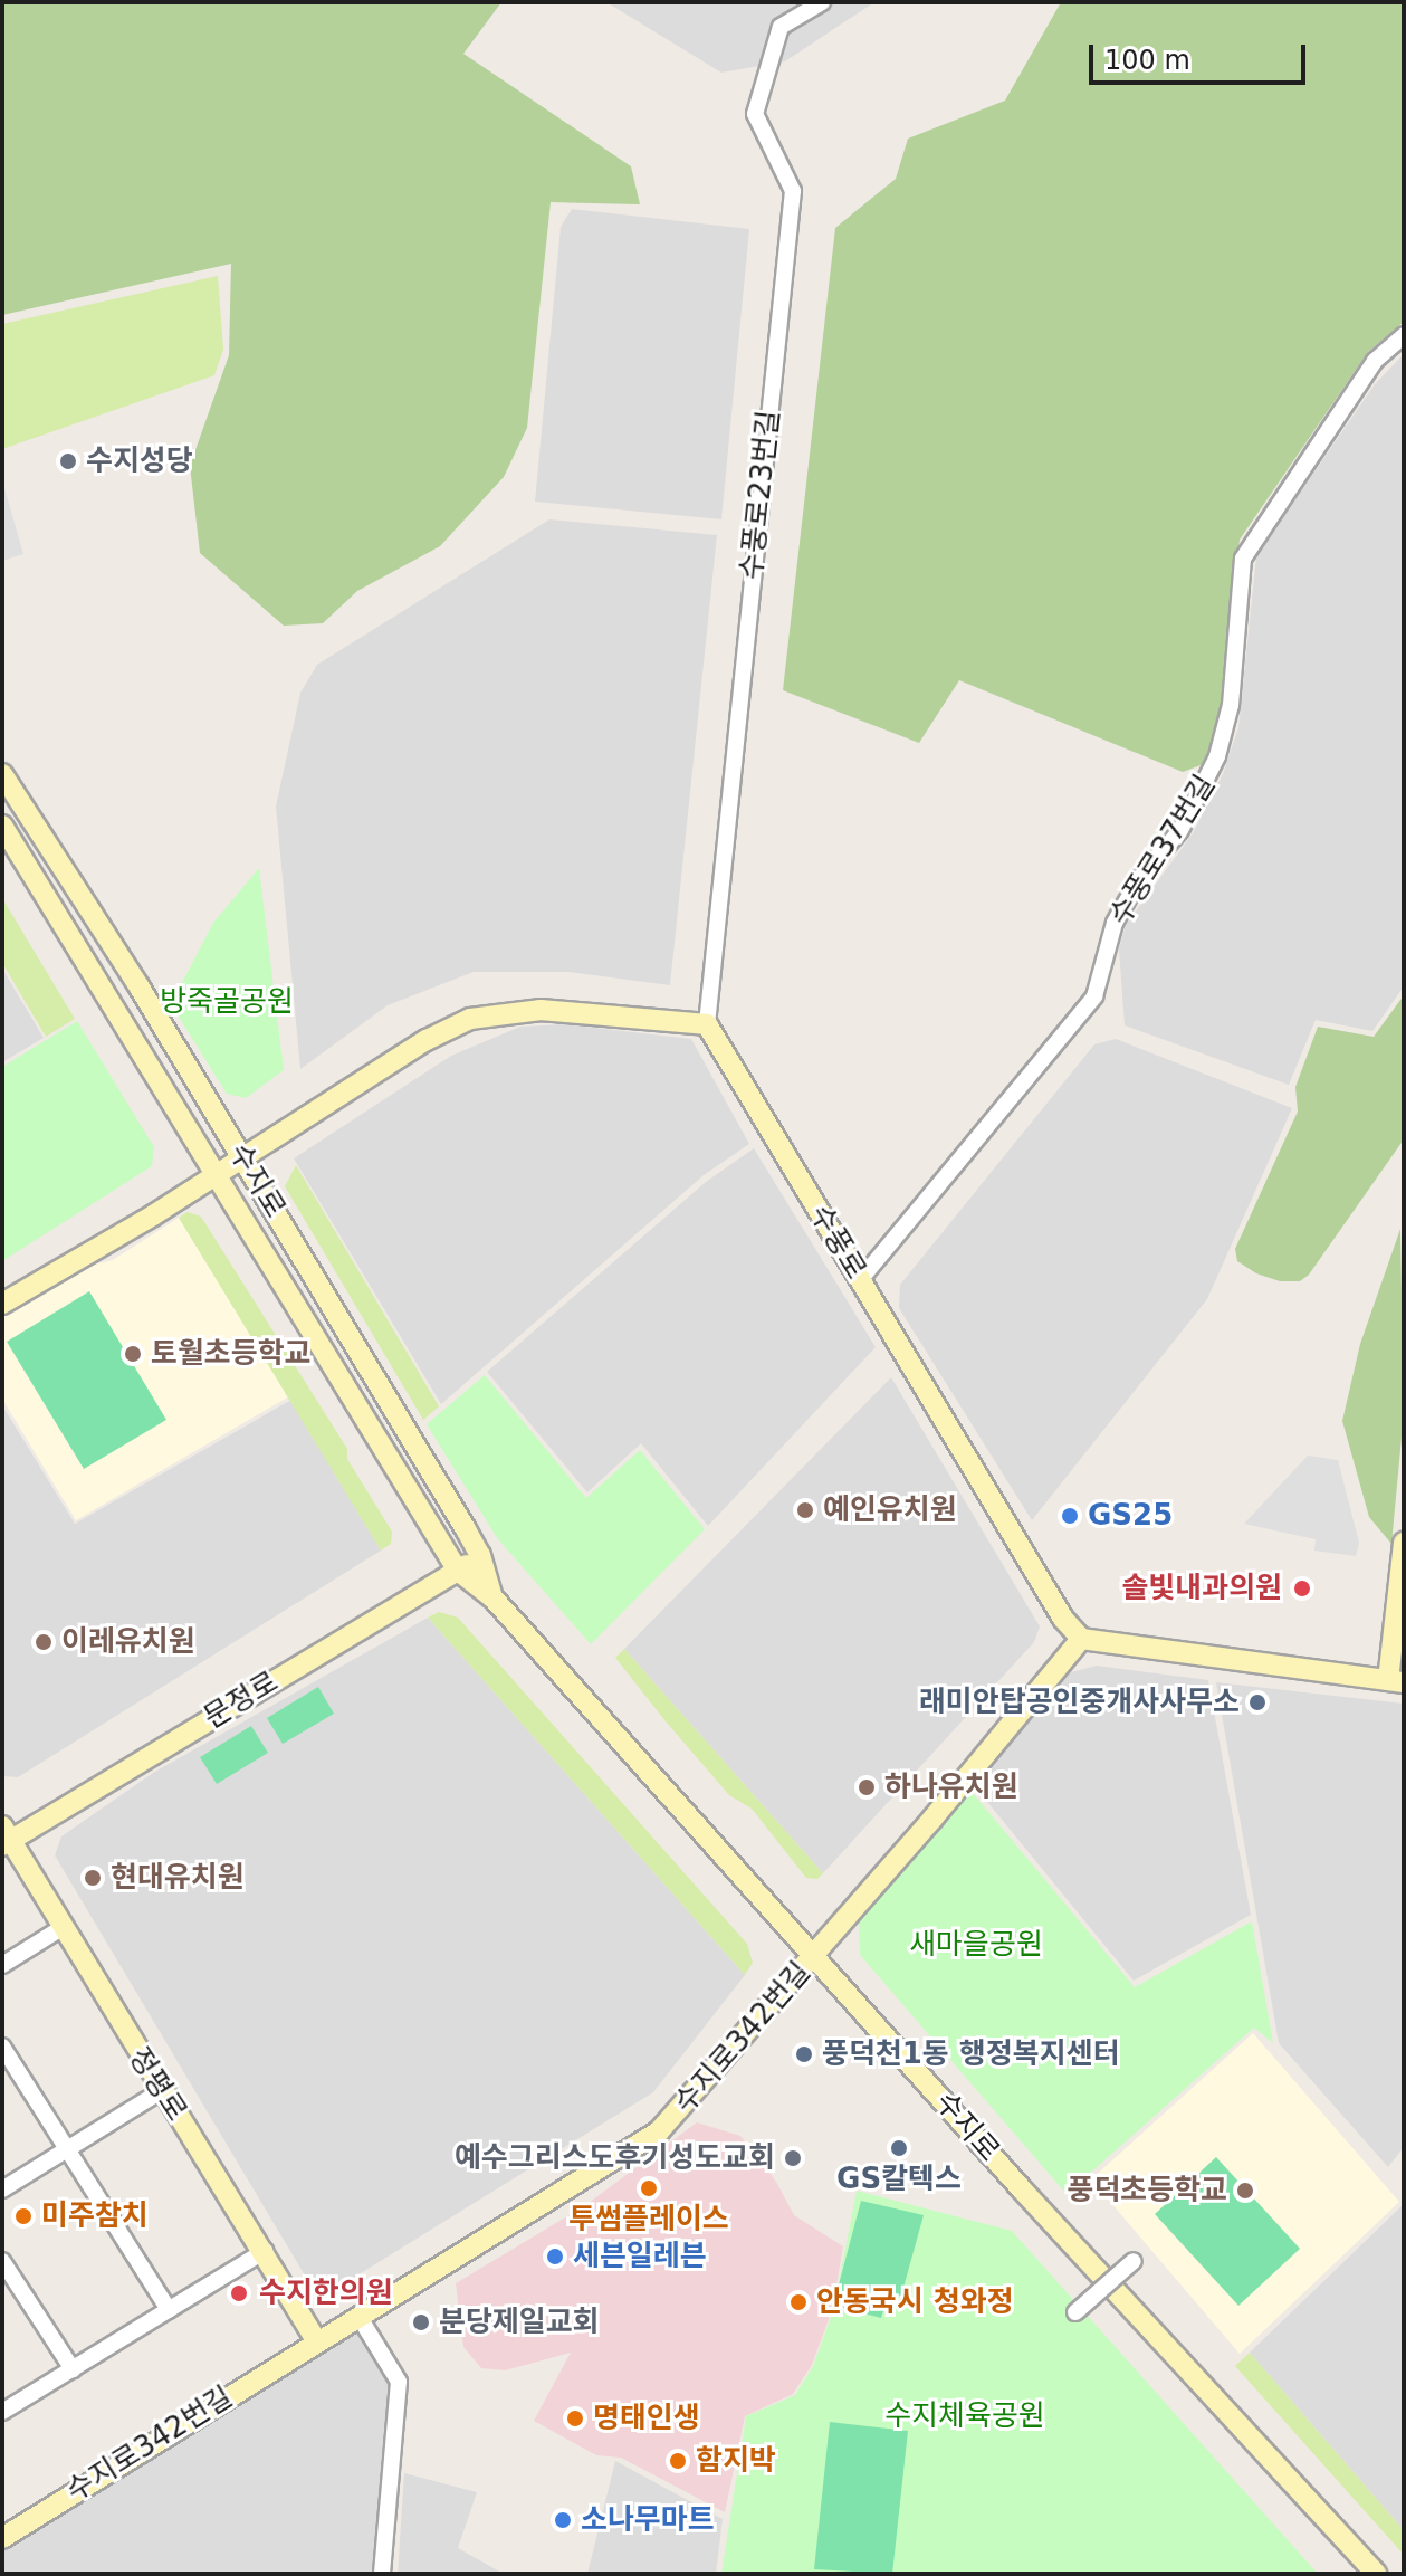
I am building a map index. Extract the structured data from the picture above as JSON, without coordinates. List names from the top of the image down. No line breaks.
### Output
{"streets":{"street":["수풍로23번길","수풍로37번길","수지로","수풍로","문정로","수지로342번길","정평로"]},"crossings":[["수풍로23번길","수풍로"],["수풍로37번길","수풍로"],["수지로","문정로"],["수지로","수지로342번길"],["수풍로","수지로342번길"],["문정로","정평로"],["수지로342번길","정평로"]],"parks":["방죽골공원","새마을공원","수지체육공원"],"places":["수지성당","토월초등학교","예인유치원","GS25","솔빛내과의원","이레유치원","래미안탑공인중개사사무소","하나유치원","현대유치원","풍덕천1동 행정복지센터","GS칼텍스","예수그리스도후기성도교회","투썸플레이스","풍덕초등학교","미주참치","세븐일레븐","수지한의원","안동국시 청와정","분당제일교회","명태인생","함지박","소나무마트"],"scale_bar":"100 m"}
